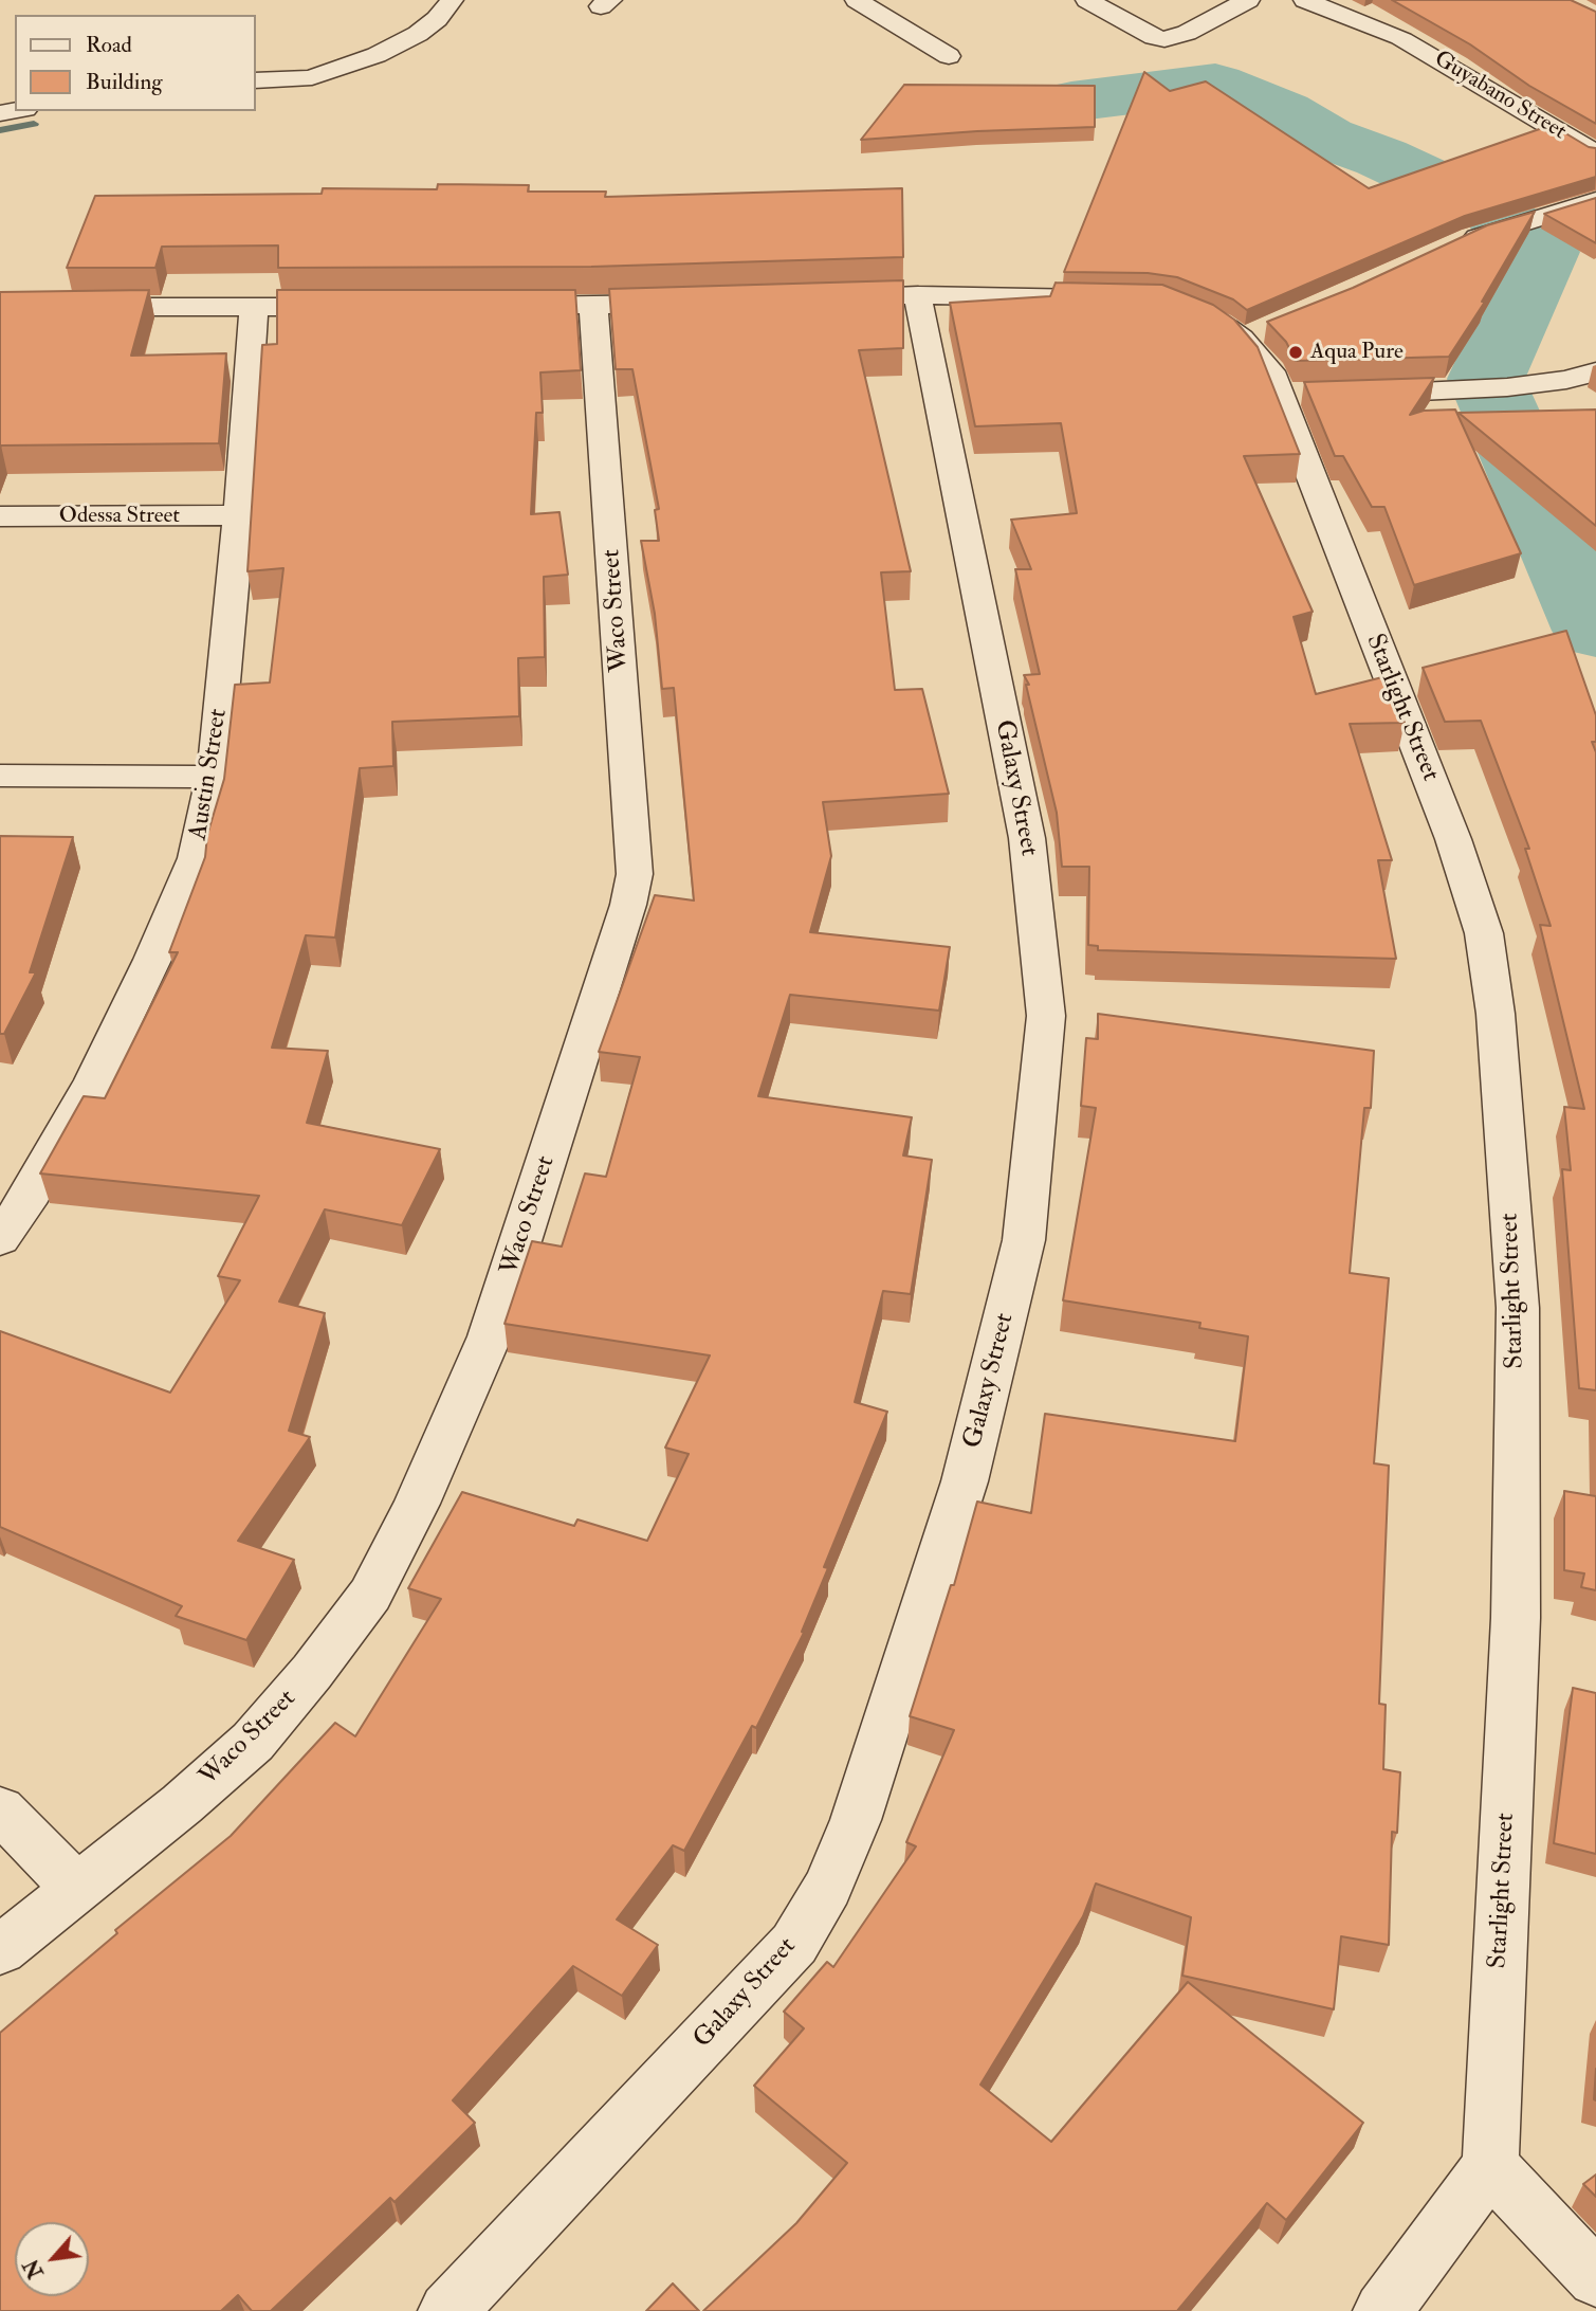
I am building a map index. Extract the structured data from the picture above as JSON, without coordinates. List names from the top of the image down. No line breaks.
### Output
{"streets":{"street":["Guyabano Street","Odessa Street","Waco Street","Starlight Street","Austin Street","Galaxy Street"]},"crossings":[["Odessa Street","Austin Street"]],"places":["Aqua Pure"],"legend":["Road","Building"],"north":"bottom left"}
